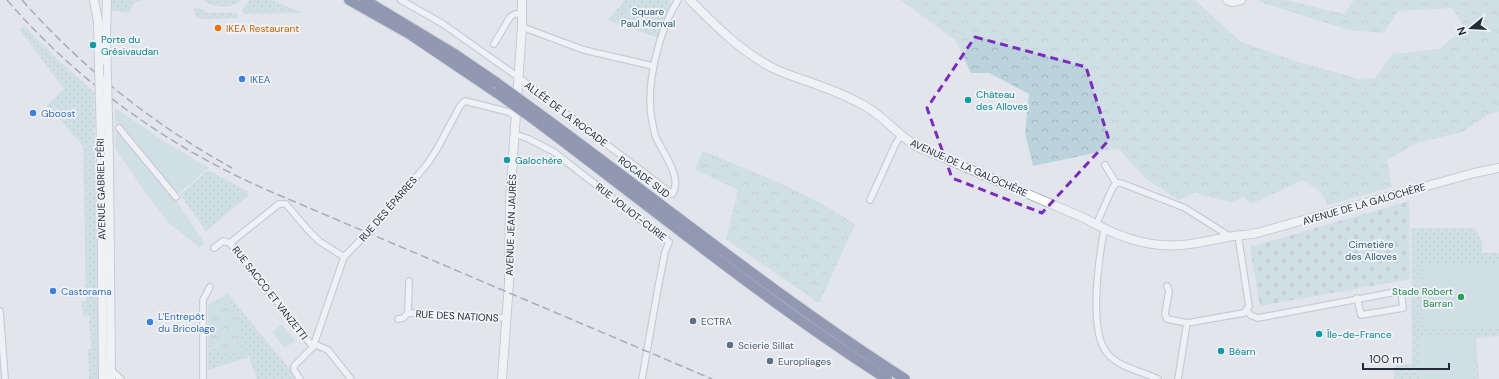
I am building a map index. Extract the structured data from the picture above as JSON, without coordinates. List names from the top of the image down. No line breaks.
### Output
{"streets":{"highway":["ROCADE SUD"],"main road":["AVENUE DE LA GALOCHÈRE","AVENUE GABRIEL PÉRI","AVENUE JEAN JAURÈS"],"street":["ALLÉE DE LA ROCADE","RUE DES ÉPARRES","RUE JOLIOT-CURIE","RUE SACCO ET VANZETTI","RUE DES NATIONS"]},"crossings":[["ALLÉE DE LA ROCADE","AVENUE JEAN JAURÈS"],["RUE DES ÉPARRES","AVENUE JEAN JAURÈS"],["RUE DES ÉPARRES","RUE SACCO ET VANZETTI"],["RUE JOLIOT-CURIE","AVENUE JEAN JAURÈS"],["AVENUE JEAN JAURÈS","RUE DES NATIONS"]],"parks":["Square Paul Monval","Cimetière des Alloves"],"places":["IKEA Restaurant","Porte du Grésivaudan","IKEA","Château des Alloves","Gboost","Galochère","Castorama","Stade Robert Barran","ECTRA","L'Entrepôt du Bricolage","Île-de-France","Scierie Sillat","Béarn","Europliages"],"scale_bar":"100 m","north":"left"}
